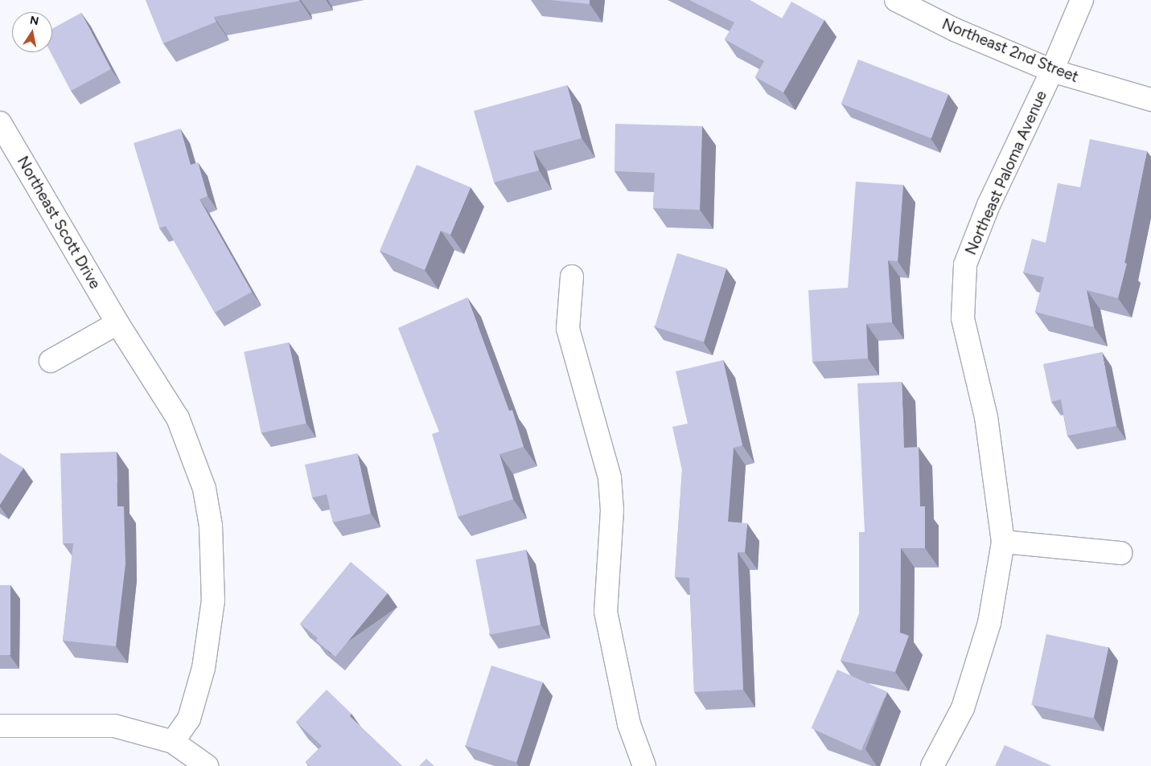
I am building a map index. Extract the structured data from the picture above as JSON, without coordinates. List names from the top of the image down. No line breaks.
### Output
{"streets":{"street":["Northeast 2nd Street","Northeast Paloma Avenue","Northeast Scott Drive"]},"crossings":[["Northeast 2nd Street","Northeast Paloma Avenue"]],"north":"top"}
